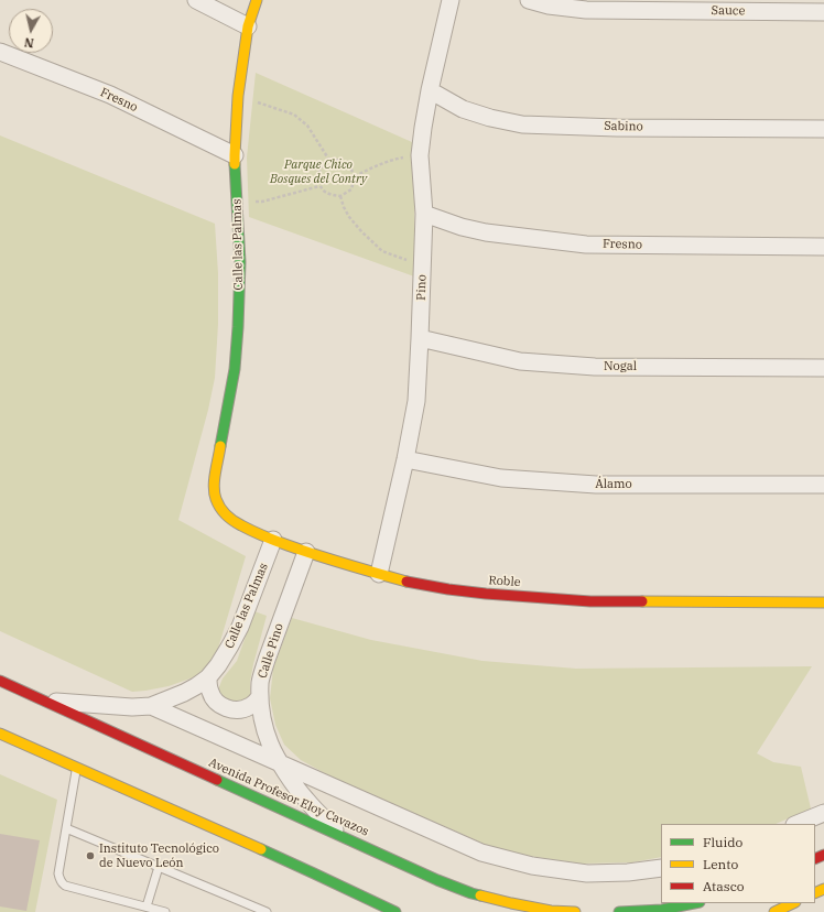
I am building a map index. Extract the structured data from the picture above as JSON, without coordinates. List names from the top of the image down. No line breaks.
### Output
{"streets":{"main road":["Calle las Palmas","Roble","Avenida Profesor Eloy Cavazos"],"street":["Sauce","Fresno","Sabino","Pino","Nogal","Álamo","Calle Pino"]},"crossings":[["Fresno","Calle las Palmas"],["Fresno","Pino"],["Sabino","Pino"],["Calle las Palmas","Roble"],["Calle las Palmas","Avenida Profesor Eloy Cavazos"],["Pino","Nogal"],["Pino","Álamo"],["Pino","Roble"],["Roble","Calle Pino"],["Calle Pino","Avenida Profesor Eloy Cavazos"]],"parks":["Parque Chico Bosques del Contry"],"places":["Instituto Tecnológico de Nuevo León"],"legend":["Fluido","Lento","Atasco"],"north":"bottom"}
